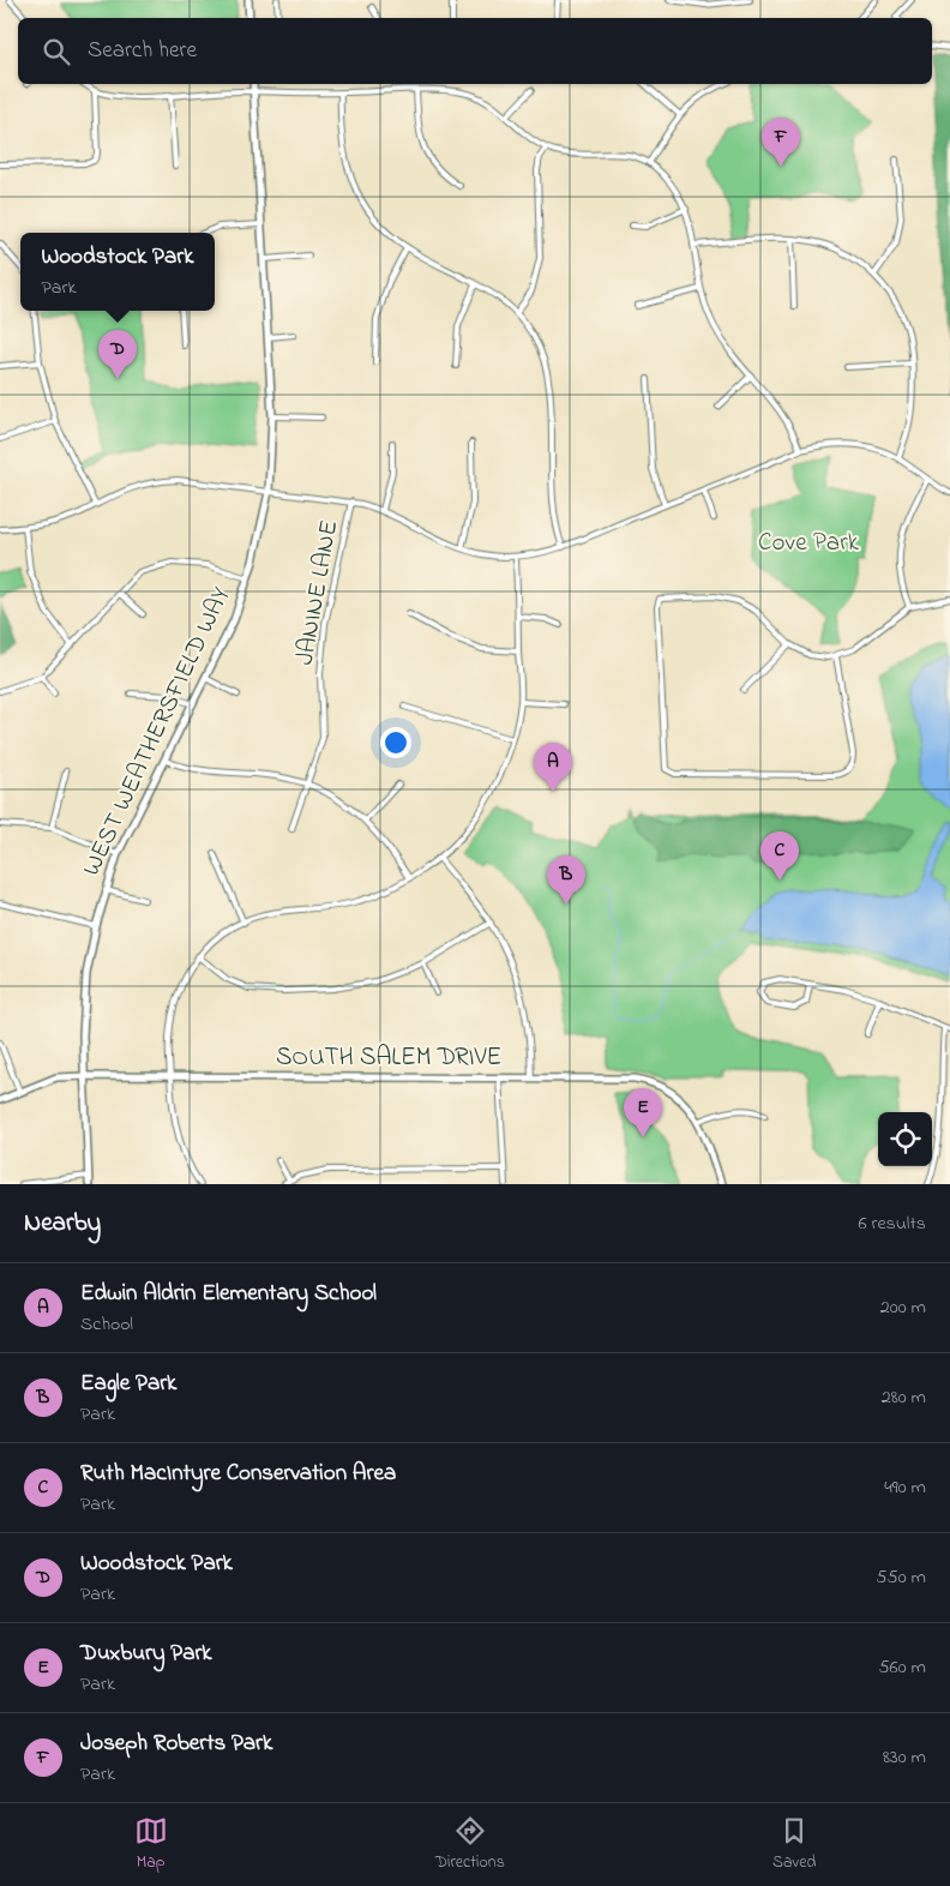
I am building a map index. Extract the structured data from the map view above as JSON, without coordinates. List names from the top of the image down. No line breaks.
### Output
{"streets":{"street":["JANINE LANE","WEST WEATHERSFIELD WAY","SOUTH SALEM DRIVE"]},"crossings":[["WEST WEATHERSFIELD WAY","SOUTH SALEM DRIVE"]],"parks":["Cove Park"],"page":{"search":"Search here","pins":["F","D","A","C","B","E"],"popup":["Woodstock Park","Park"],"heading":["Nearby","6 results"],"list":[{"mark":"A","name":"Edwin Aldrin Elementary School","note":"School","value":"200 m"},{"mark":"B","name":"Eagle Park","note":"Park","value":"280 m"},{"mark":"C","name":"Ruth MacIntyre Conservation Area","note":"Park","value":"490 m"},{"mark":"D","name":"Woodstock Park","note":"Park","value":"550 m"},{"mark":"E","name":"Duxbury Park","note":"Park","value":"560 m"},{"mark":"F","name":"Joseph Roberts Park","note":"Park","value":"830 m"}],"nav":["Map","Directions","Saved"]}}
